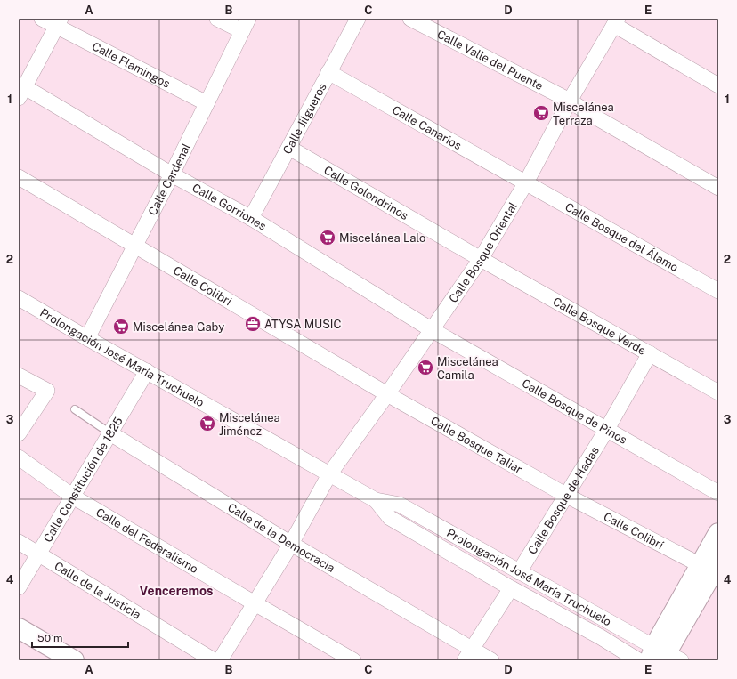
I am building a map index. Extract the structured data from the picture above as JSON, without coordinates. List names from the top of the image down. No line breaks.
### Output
{"streets":{"street":["Calle Valle del Puente","Calle Flamingos","Calle Jilgueros","Calle Canarios","Calle Cardenal","Calle Golondrinos","Calle Gorriones","Calle Bosque del Álamo","Calle Bosque Oriental","Calle Colibri","Calle Bosque Verde","Prolongación José María Truchuelo","Calle Bosque de Pinos","Calle Bosque Taliar","Calle Constitución de 1825","Calle Bosque de Hadas","Calle Colibrí","Calle de la Democracia","Calle del Federalismo","Calle de la Justicia"]},"crossings":[["Calle Valle del Puente","Calle Bosque Oriental"],["Calle Flamingos","Calle Cardenal"],["Calle Jilgueros","Calle Canarios"],["Calle Jilgueros","Calle Golondrinos"],["Calle Jilgueros","Calle Gorriones"],["Calle Canarios","Calle Bosque del Álamo"],["Calle Canarios","Calle Bosque Oriental"],["Calle Cardenal","Calle Gorriones"],["Calle Cardenal","Calle Colibri"],["Calle Cardenal","Prolongación José María Truchuelo"],["Calle Golondrinos","Calle Bosque Oriental"],["Calle Golondrinos","Calle Bosque Verde"],["Calle Gorriones","Calle Bosque Oriental"],["Calle Gorriones","Calle Bosque de Pinos"],["Calle Bosque del Álamo","Calle Bosque Oriental"],["Calle Bosque Oriental","Calle Colibri"],["Calle Bosque Oriental","Calle Bosque Verde"],["Calle Bosque Oriental","Prolongación José María Truchuelo"],["Calle Bosque Oriental","Calle Bosque de Pinos"],["Calle Bosque Oriental","Calle Bosque Taliar"],["Calle Bosque Oriental","Calle de la Democracia"],["Calle Bosque Oriental","Calle del Federalismo"],["Calle Colibri","Calle Bosque Taliar"],["Calle Bosque Verde","Calle Bosque de Hadas"],["Prolongación José María Truchuelo","Calle Constitución de 1825"],["Prolongación José María Truchuelo","Calle Bosque de Hadas"],["Calle Bosque de Pinos","Calle Bosque de Hadas"],["Calle Bosque Taliar","Calle Bosque de Hadas"],["Calle Bosque Taliar","Calle Colibrí"],["Calle Constitución de 1825","Calle de la Democracia"],["Calle Constitución de 1825","Calle del Federalismo"],["Calle Constitución de 1825","Calle de la Justicia"],["Calle Bosque de Hadas","Calle Colibrí"]],"districts":["Venceremos"],"places":{"supermarket":["Miscelánea Terraza","Miscelánea Lalo","Miscelánea Gaby","Miscelánea Camila","Miscelánea Jiménez"],"office":["ATYSA MUSIC"]},"scale_bar":"50 m","grid":{"columns":["A","B","C","D","E"],"rows":["1","2","3","4"]}}
